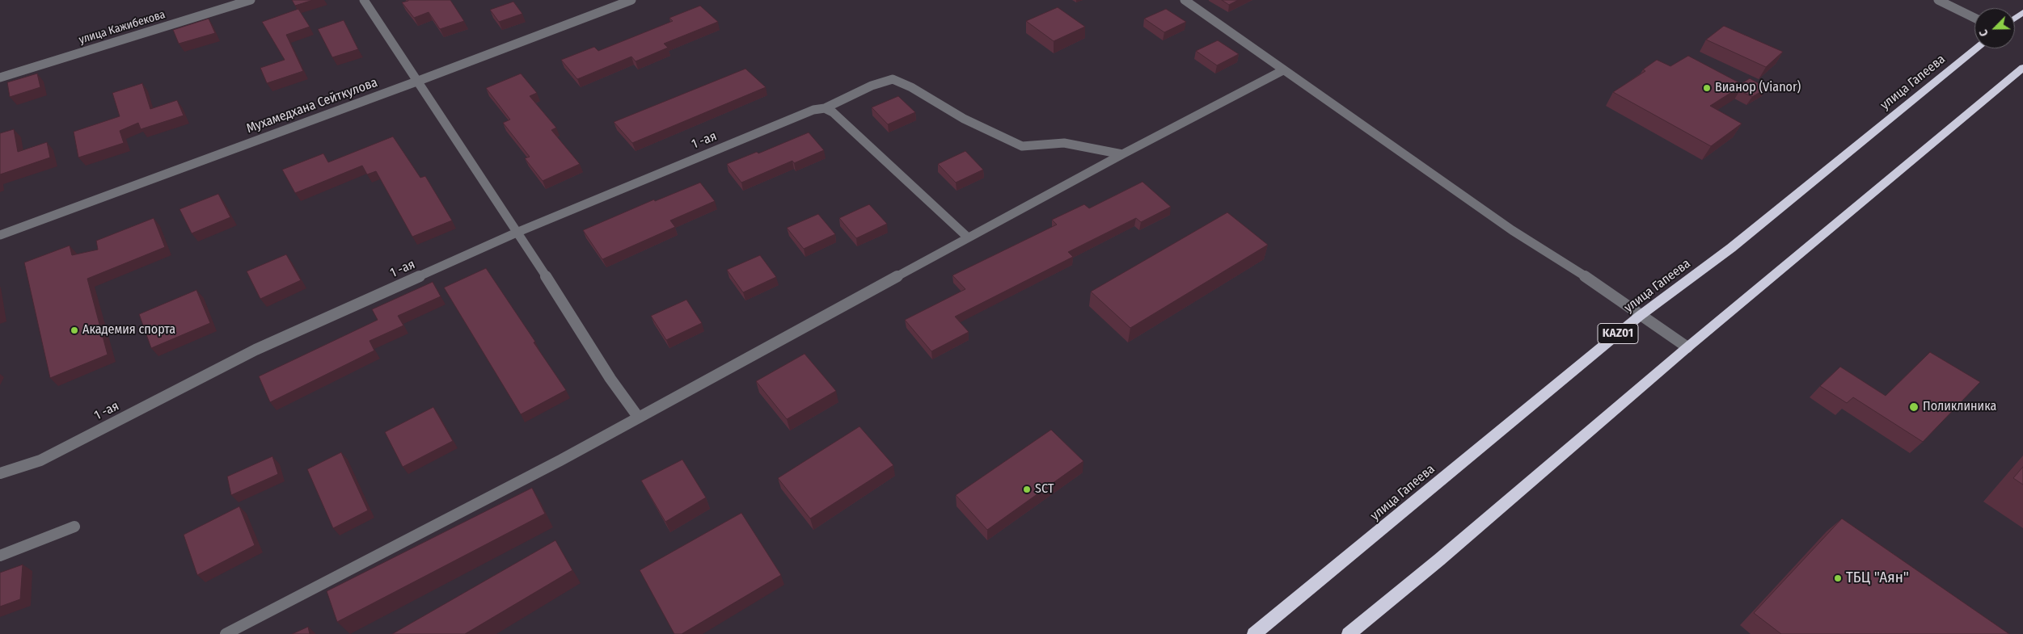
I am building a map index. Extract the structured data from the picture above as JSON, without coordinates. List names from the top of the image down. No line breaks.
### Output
{"streets":{"highway":["улица Гапеева","KАZ01"],"street":["улица Кажибекова","Мухамедхана Сейткулова","1 -ая"]},"places":["Вианор (Vianor)","Академия спорта","Поликлиника","SCT","ТБЦ \"Аян\""],"north":"bottom left"}
